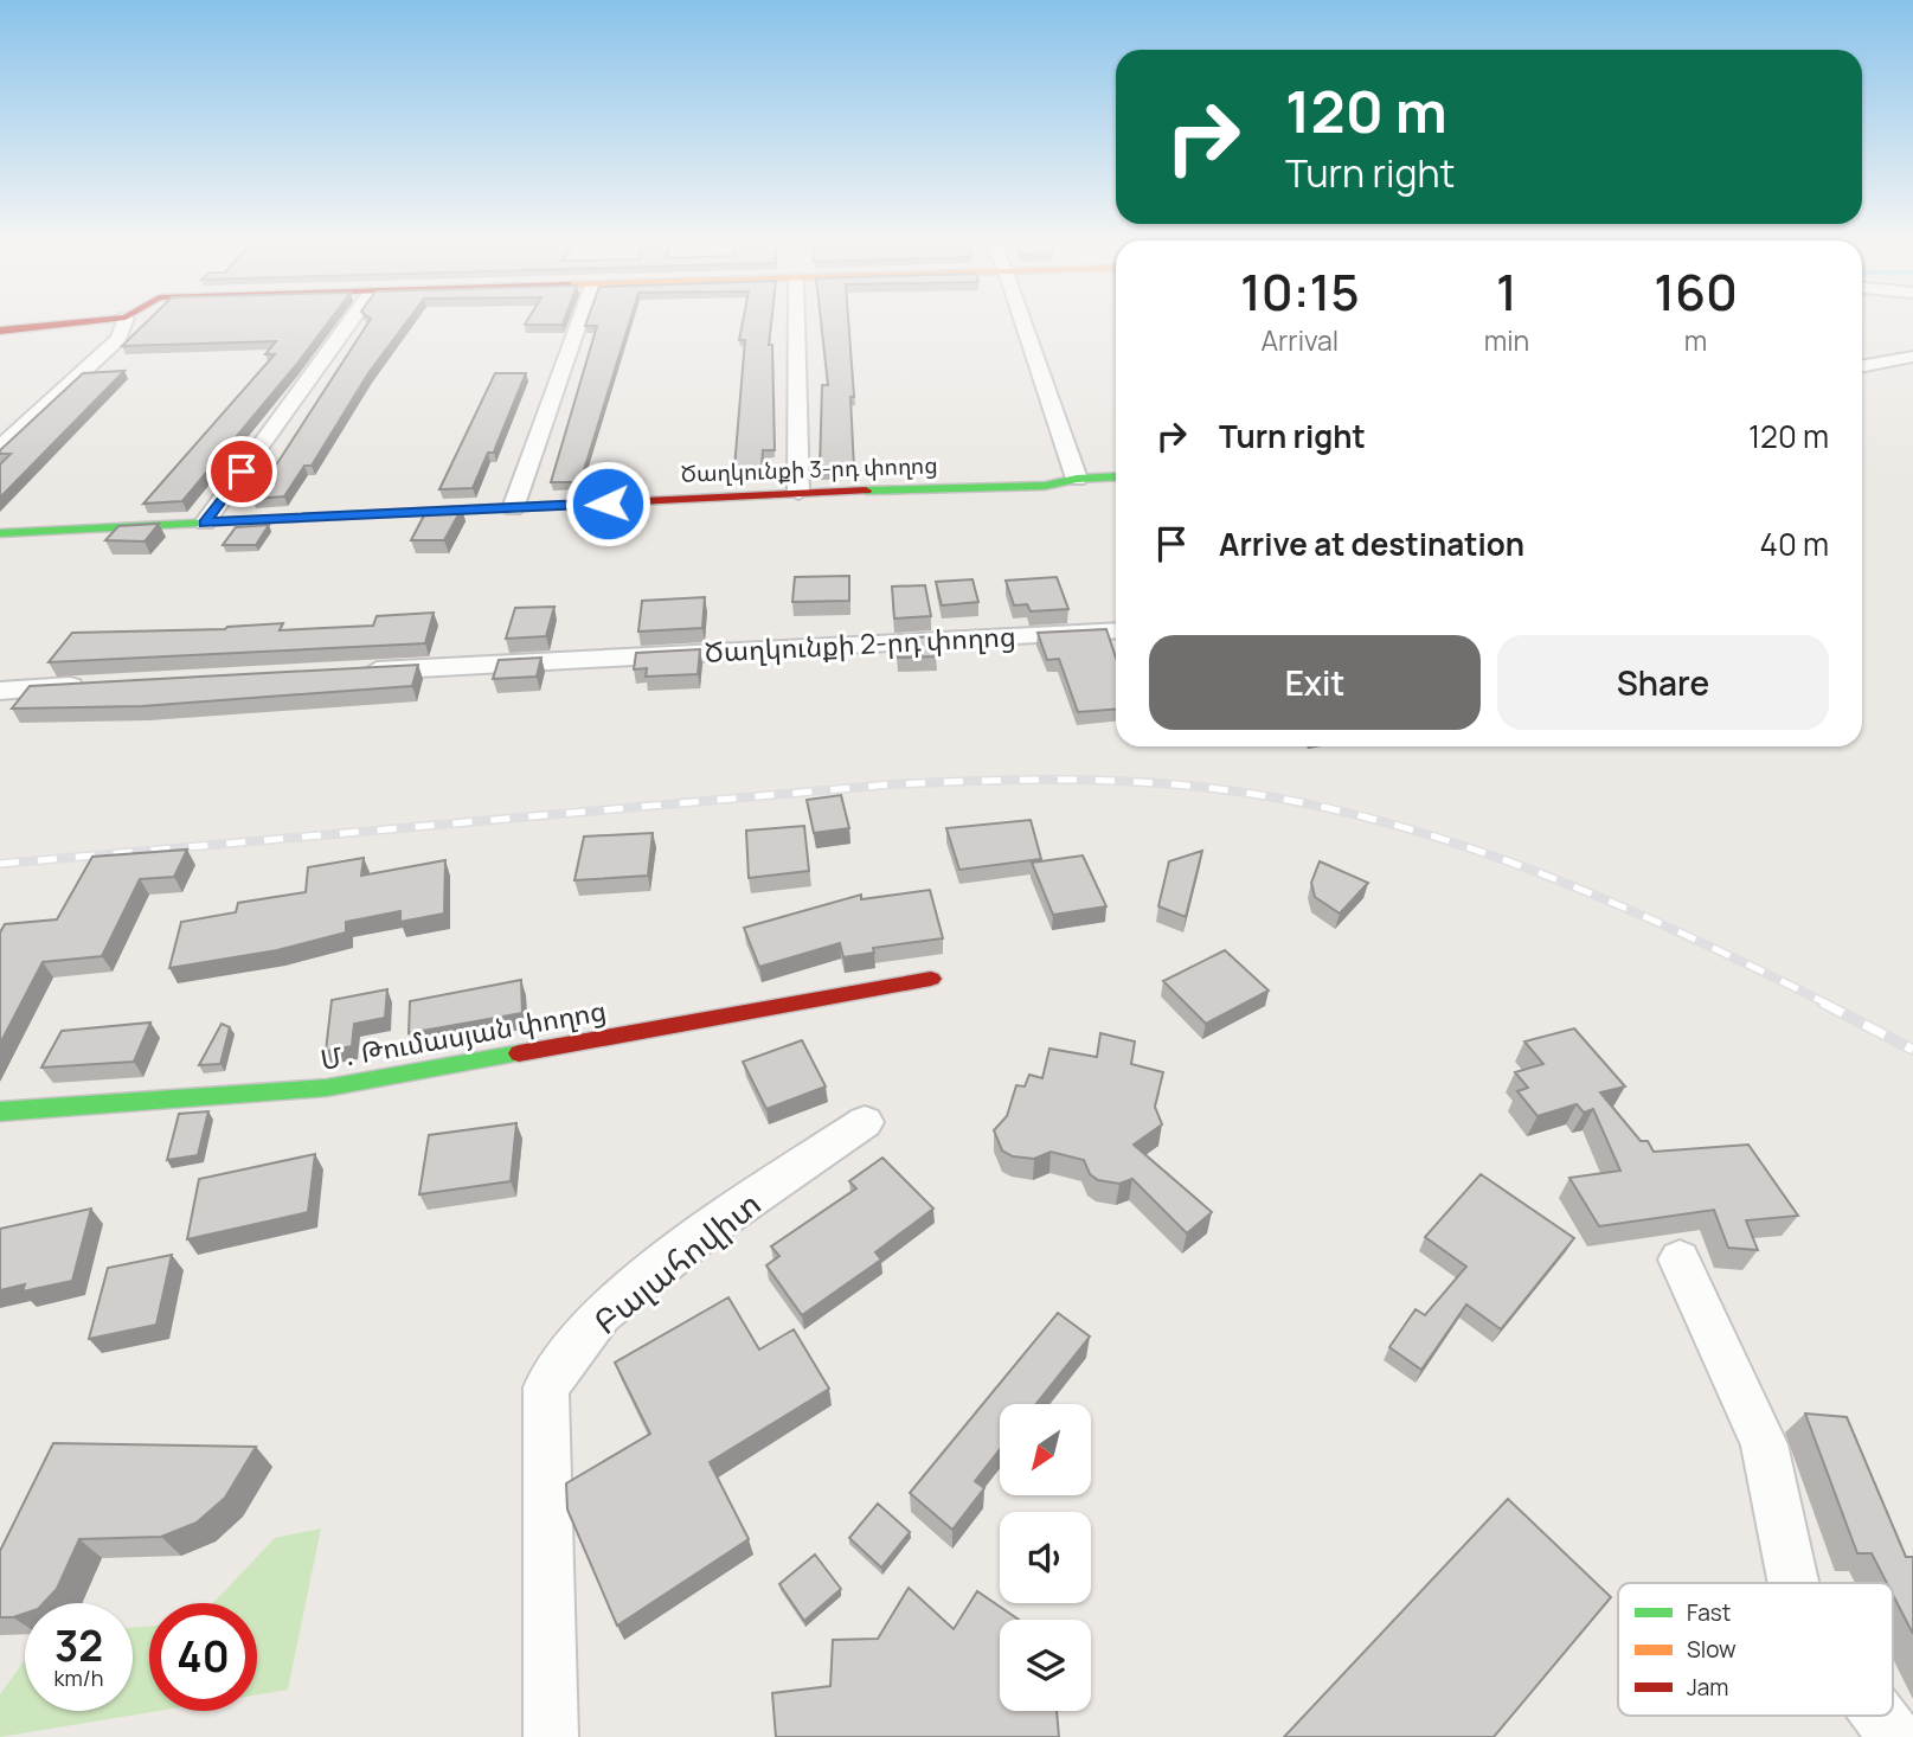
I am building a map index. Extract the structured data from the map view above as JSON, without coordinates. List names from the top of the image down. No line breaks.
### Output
{"streets":{"street":["Ծաղկունքի 3-րդ փողոց","Ծաղկունքի 2-րդ փողոց","Մ․ Թումասյան փողոց","Բալահովիտ"]},"legend":["Fast","Slow","Jam"],"north":"bottom left","page":{"turn":["120 m","Turn right"],"eta":["10:15","Arrival","1","min","160","m"],"list":[{"name":"Turn right","value":"120 m"},{"name":"Arrive at destination","value":"40 m"}],"buttons":["Exit","Share"],"speed":"32 km/h","limit":"40"}}
